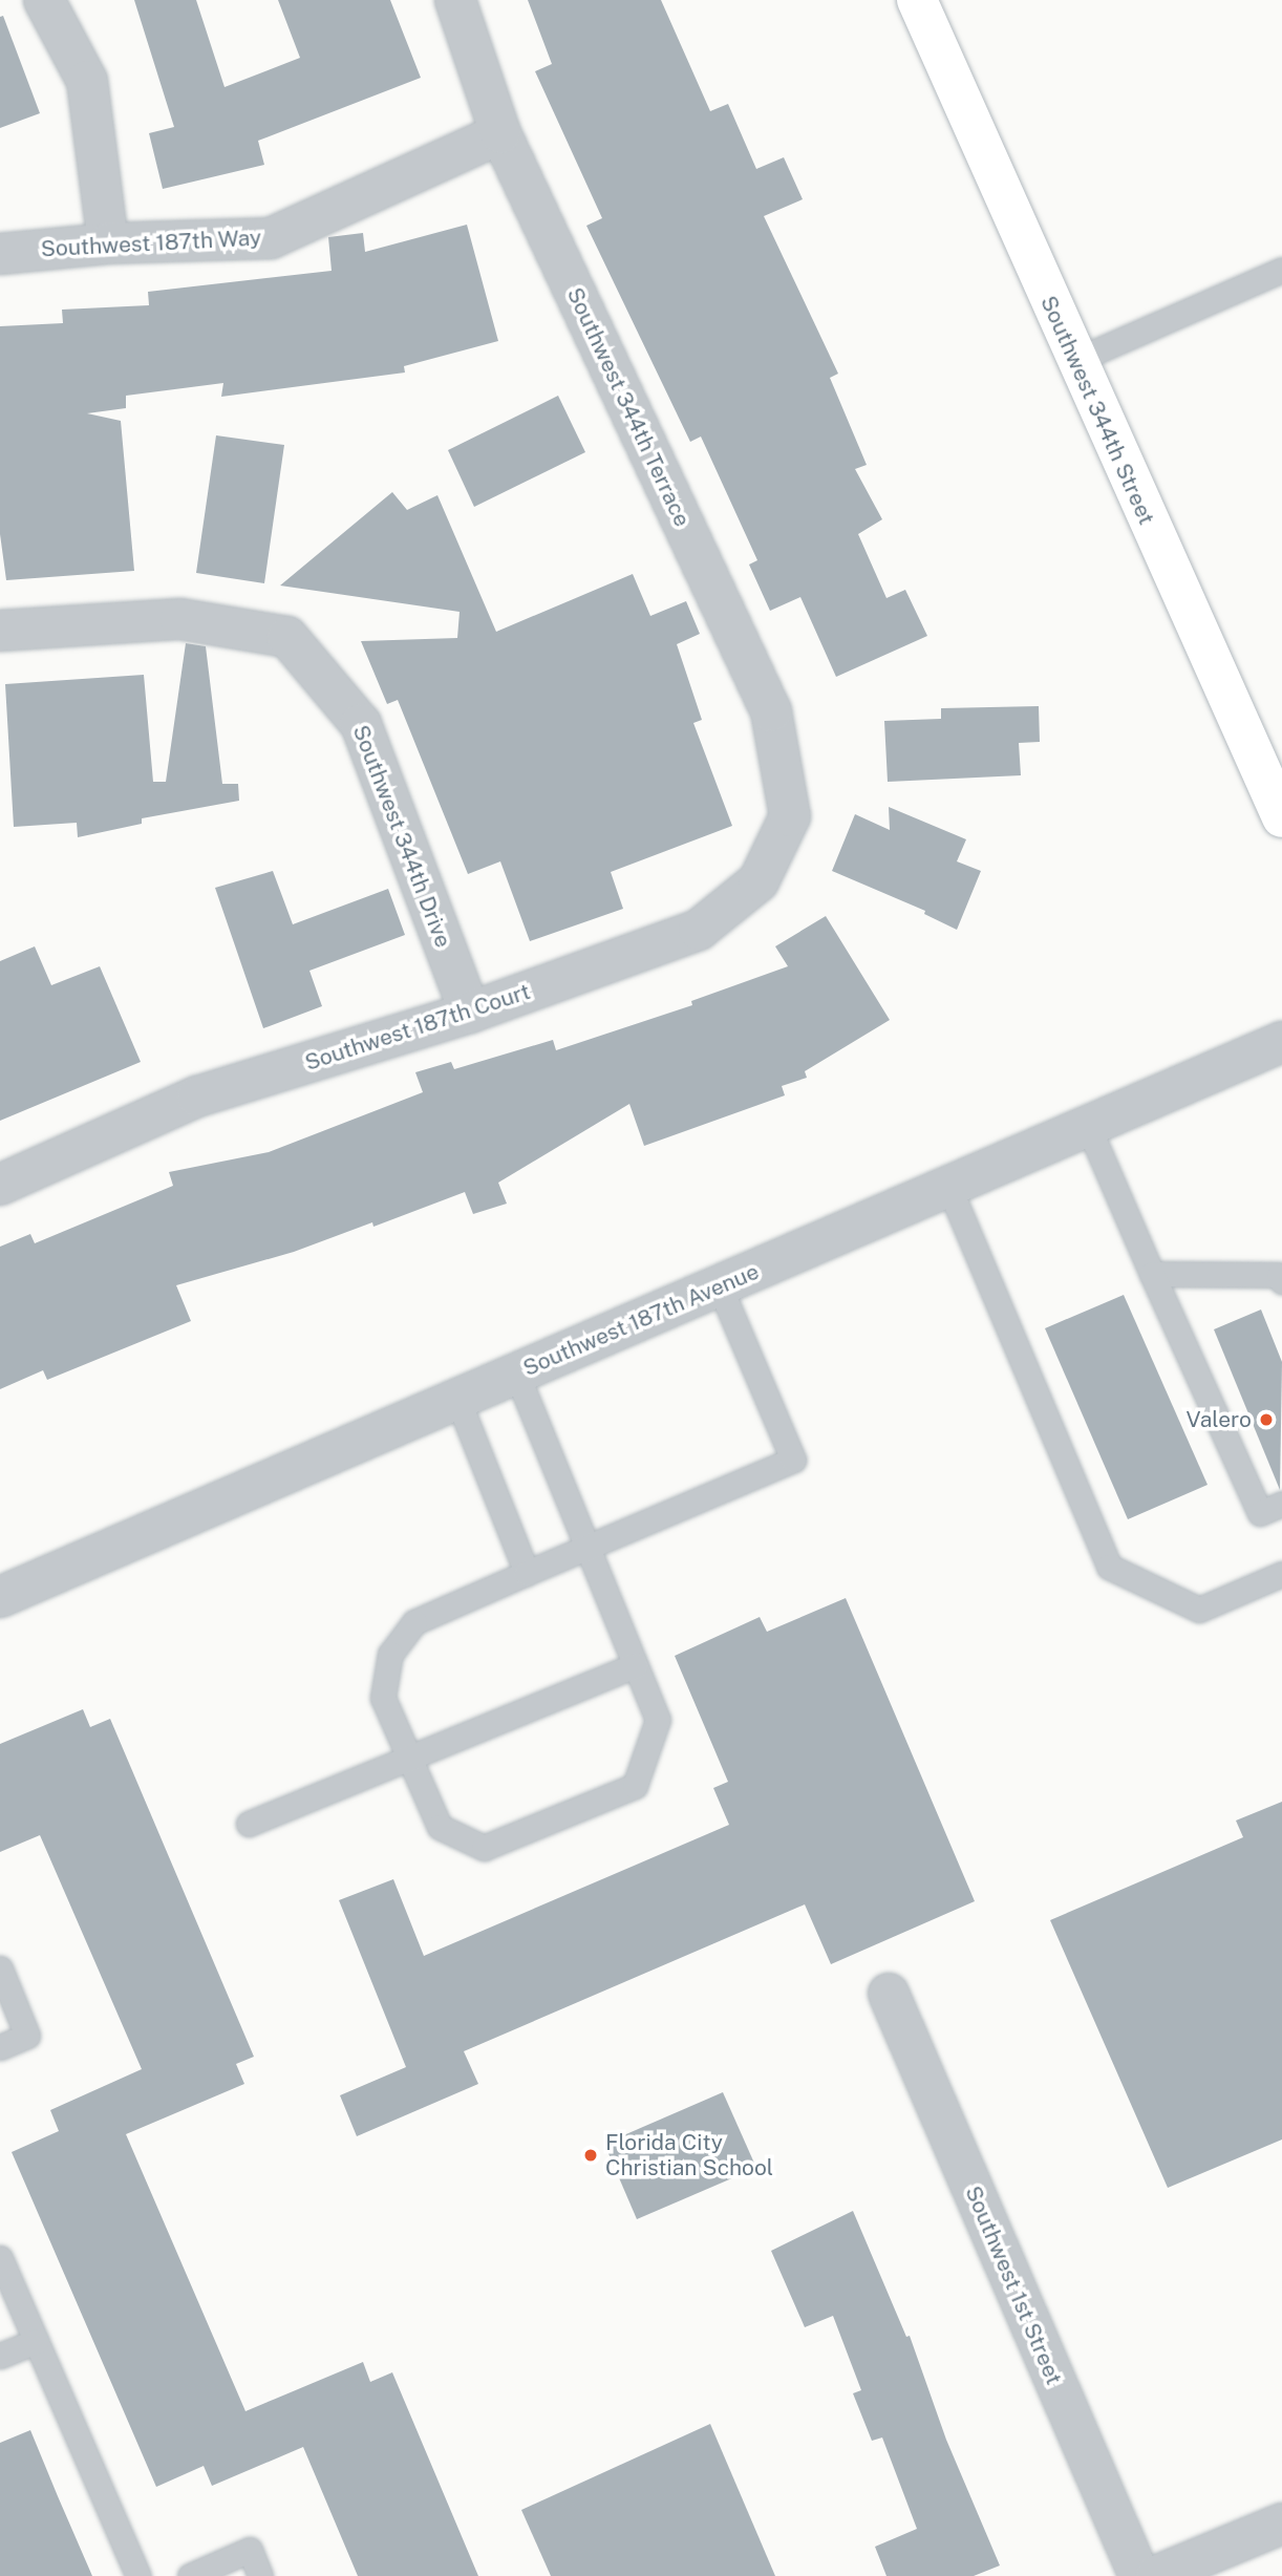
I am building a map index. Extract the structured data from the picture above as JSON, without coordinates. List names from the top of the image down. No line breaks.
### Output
{"streets":{"main road":["Southwest 344th Street"],"street":["Southwest 187th Way","Southwest 344th Terrace","Southwest 344th Drive","Southwest 187th Court","Southwest 187th Avenue","Southwest 1st Street"]},"crossings":[["Southwest 187th Way","Southwest 344th Terrace"],["Southwest 344th Terrace","Southwest 187th Court"],["Southwest 344th Drive","Southwest 187th Court"]],"places":["Valero","Florida City Christian School"]}
